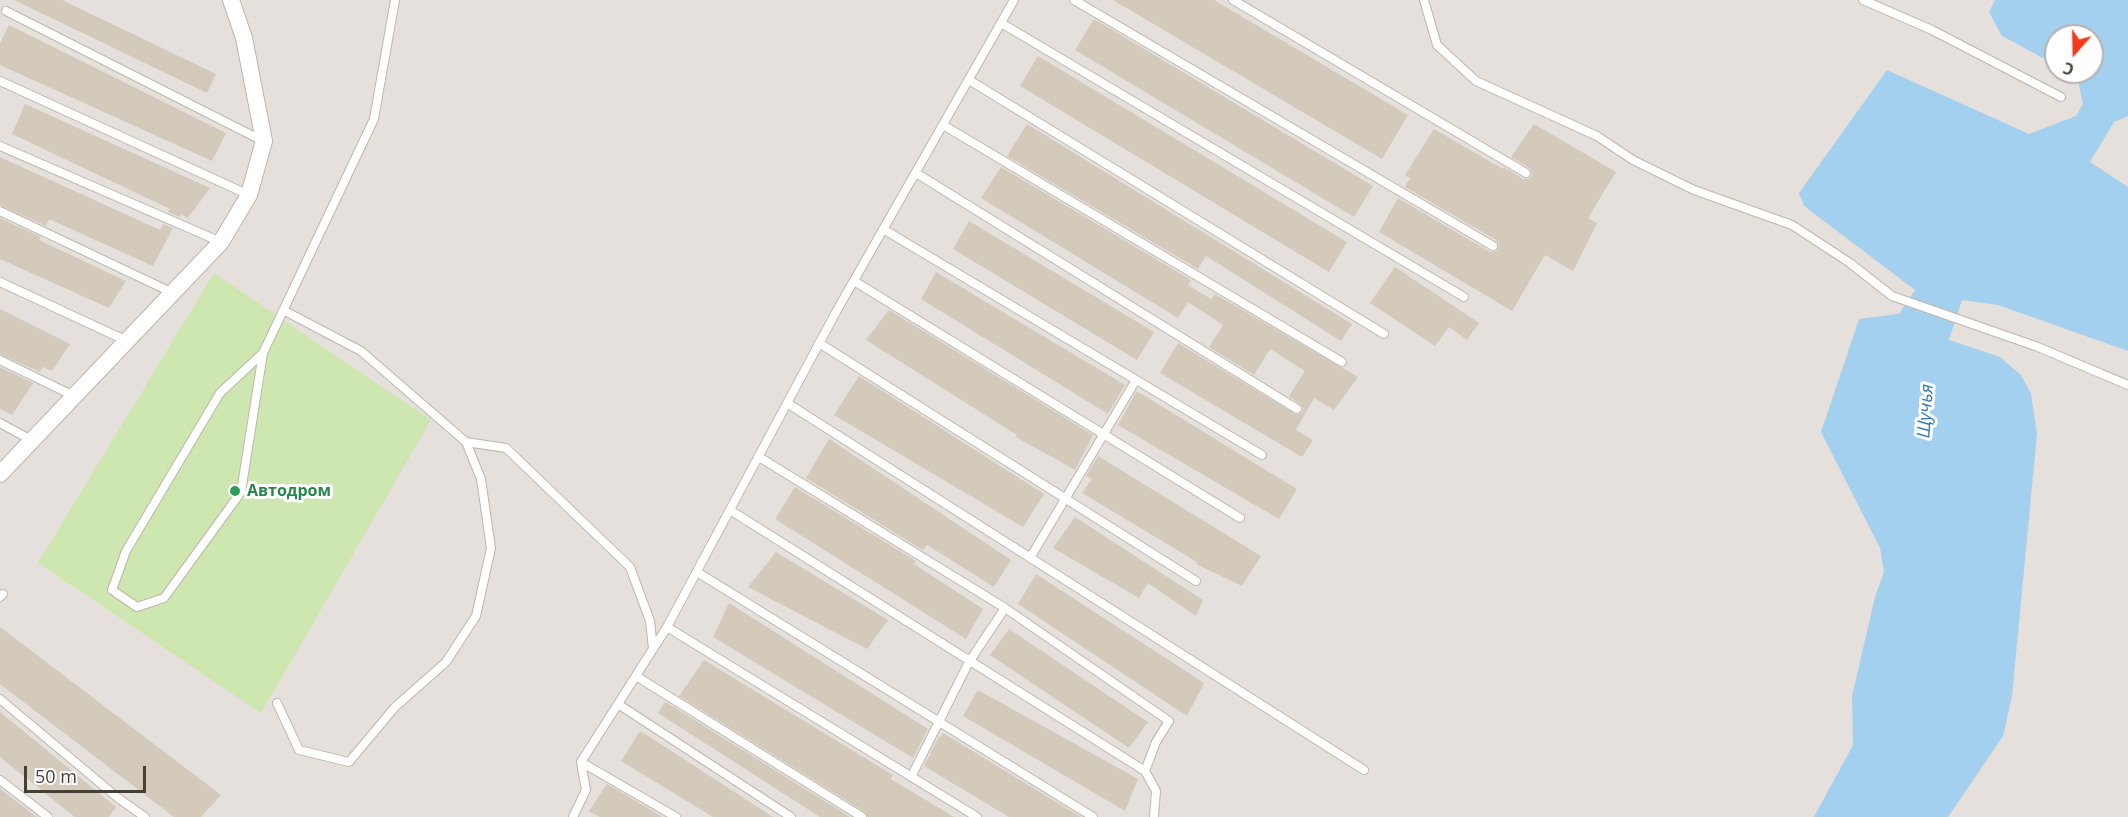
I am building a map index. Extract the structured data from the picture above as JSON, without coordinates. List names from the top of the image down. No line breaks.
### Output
{"water":["Щучья"],"places":["Автодром"],"scale_bar":"50 m","north":"bottom"}
